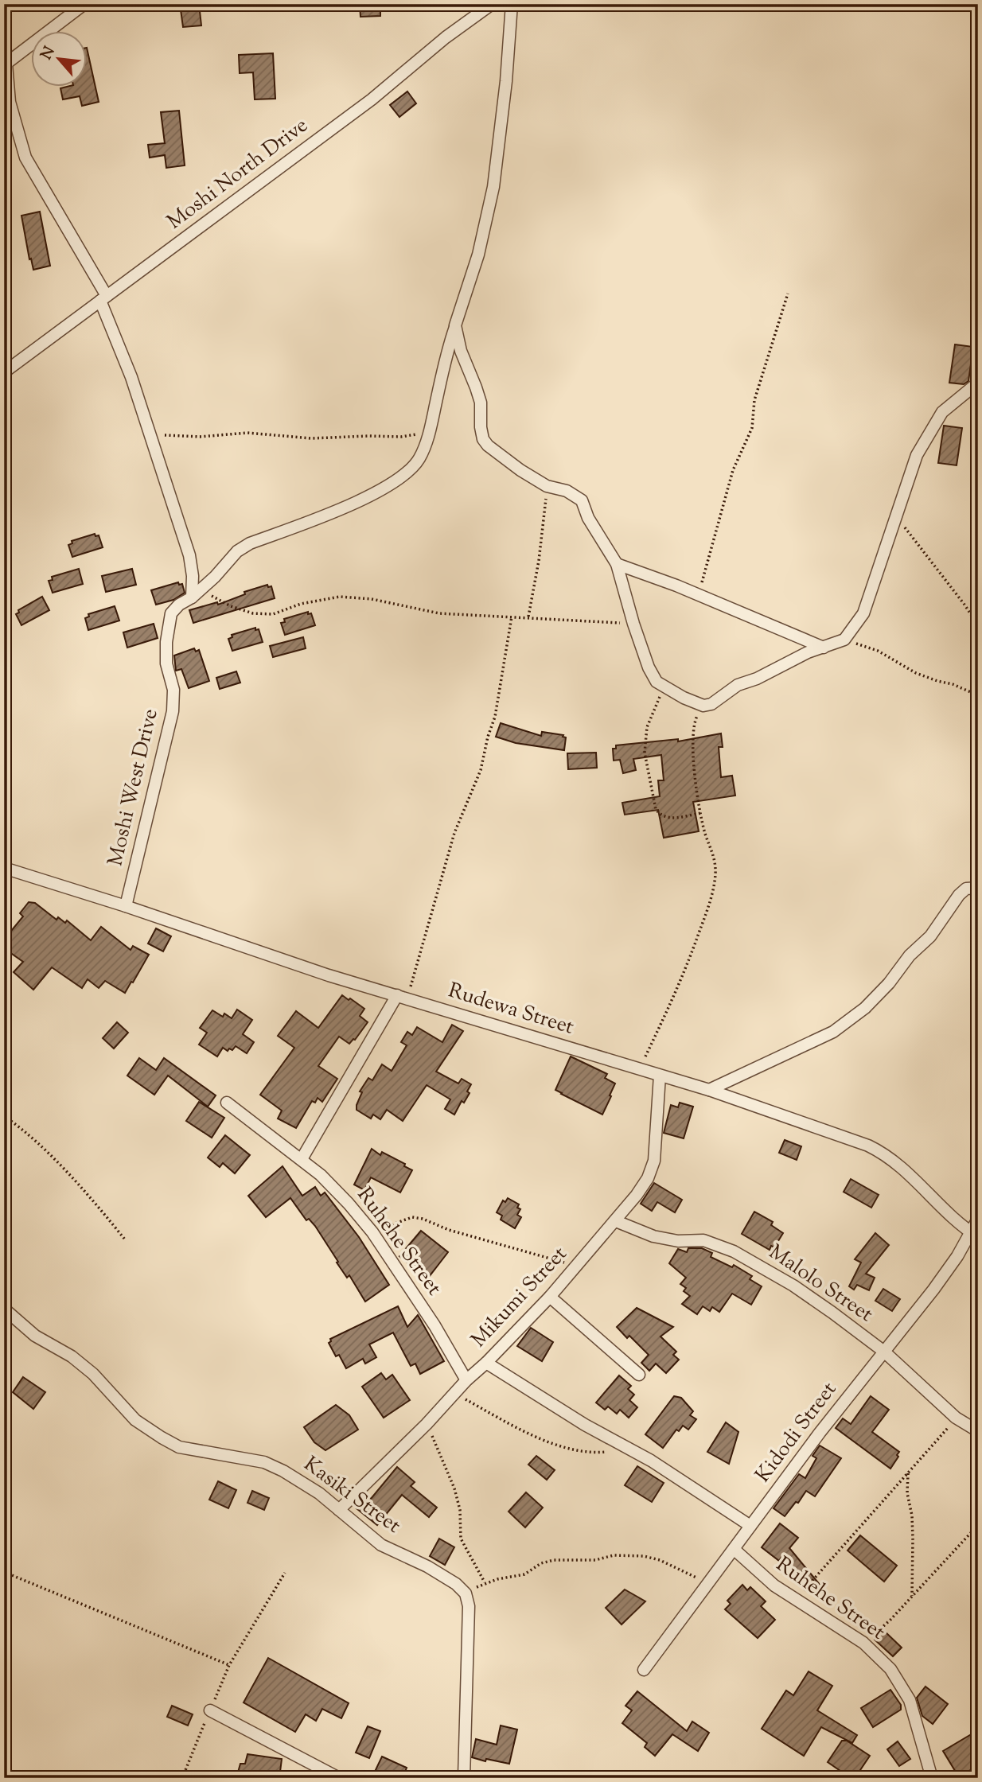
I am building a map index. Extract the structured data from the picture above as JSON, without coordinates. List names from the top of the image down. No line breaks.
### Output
{"streets":{"street":["Moshi North Drive","Moshi West Drive","Rudewa Street","Ruhehe Street","Malolo Street","Mikumi Street","Kidodi Street","Kasiki Street"]},"crossings":[["Moshi West Drive","Rudewa Street"],["Rudewa Street","Mikumi Street"],["Rudewa Street","Kidodi Street"],["Ruhehe Street","Mikumi Street"],["Ruhehe Street","Kidodi Street"],["Malolo Street","Mikumi Street"],["Malolo Street","Kidodi Street"],["Mikumi Street","Kasiki Street"]],"north":"top left"}
